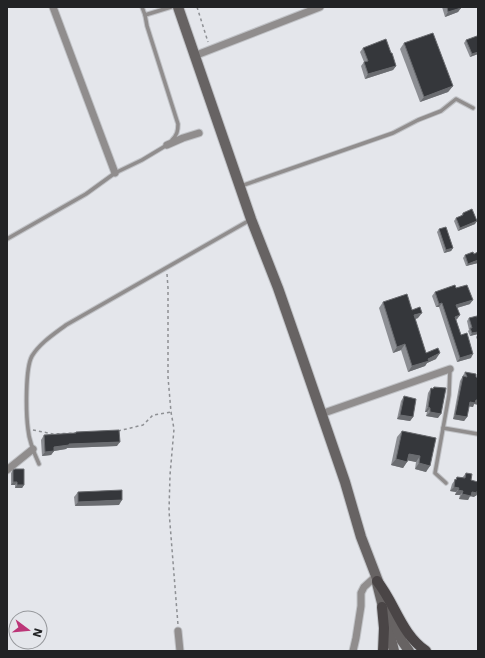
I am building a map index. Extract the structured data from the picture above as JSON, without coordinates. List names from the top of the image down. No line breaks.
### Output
{"north":"right"}
